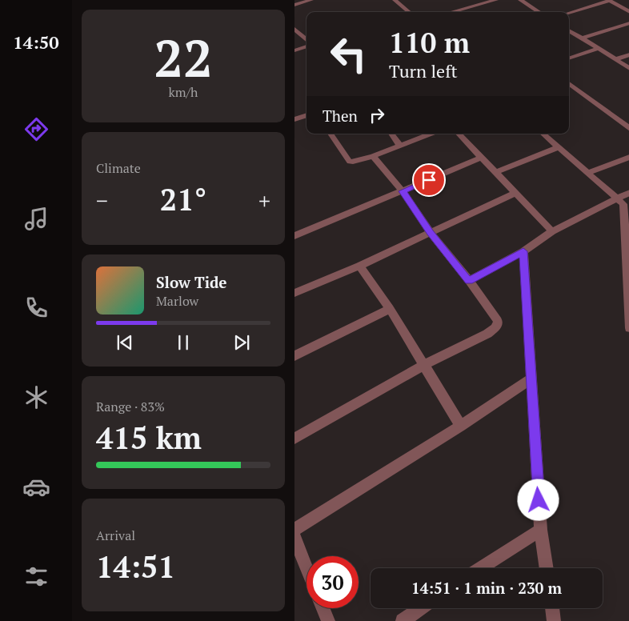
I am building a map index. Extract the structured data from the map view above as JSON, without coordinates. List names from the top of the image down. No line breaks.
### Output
{"page":{"tabs":"14:50","tile":[["22","km/h"],"Climate",["Range · 83%","415 km"],["Arrival","14:51"]],"turn":["110 m","Turn left"],"then":"Then","heat":["−","21°","+"],"song":["Slow Tide","Marlow"],"limit":"30","trip":"14:51 · 1 min · 230 m"}}
